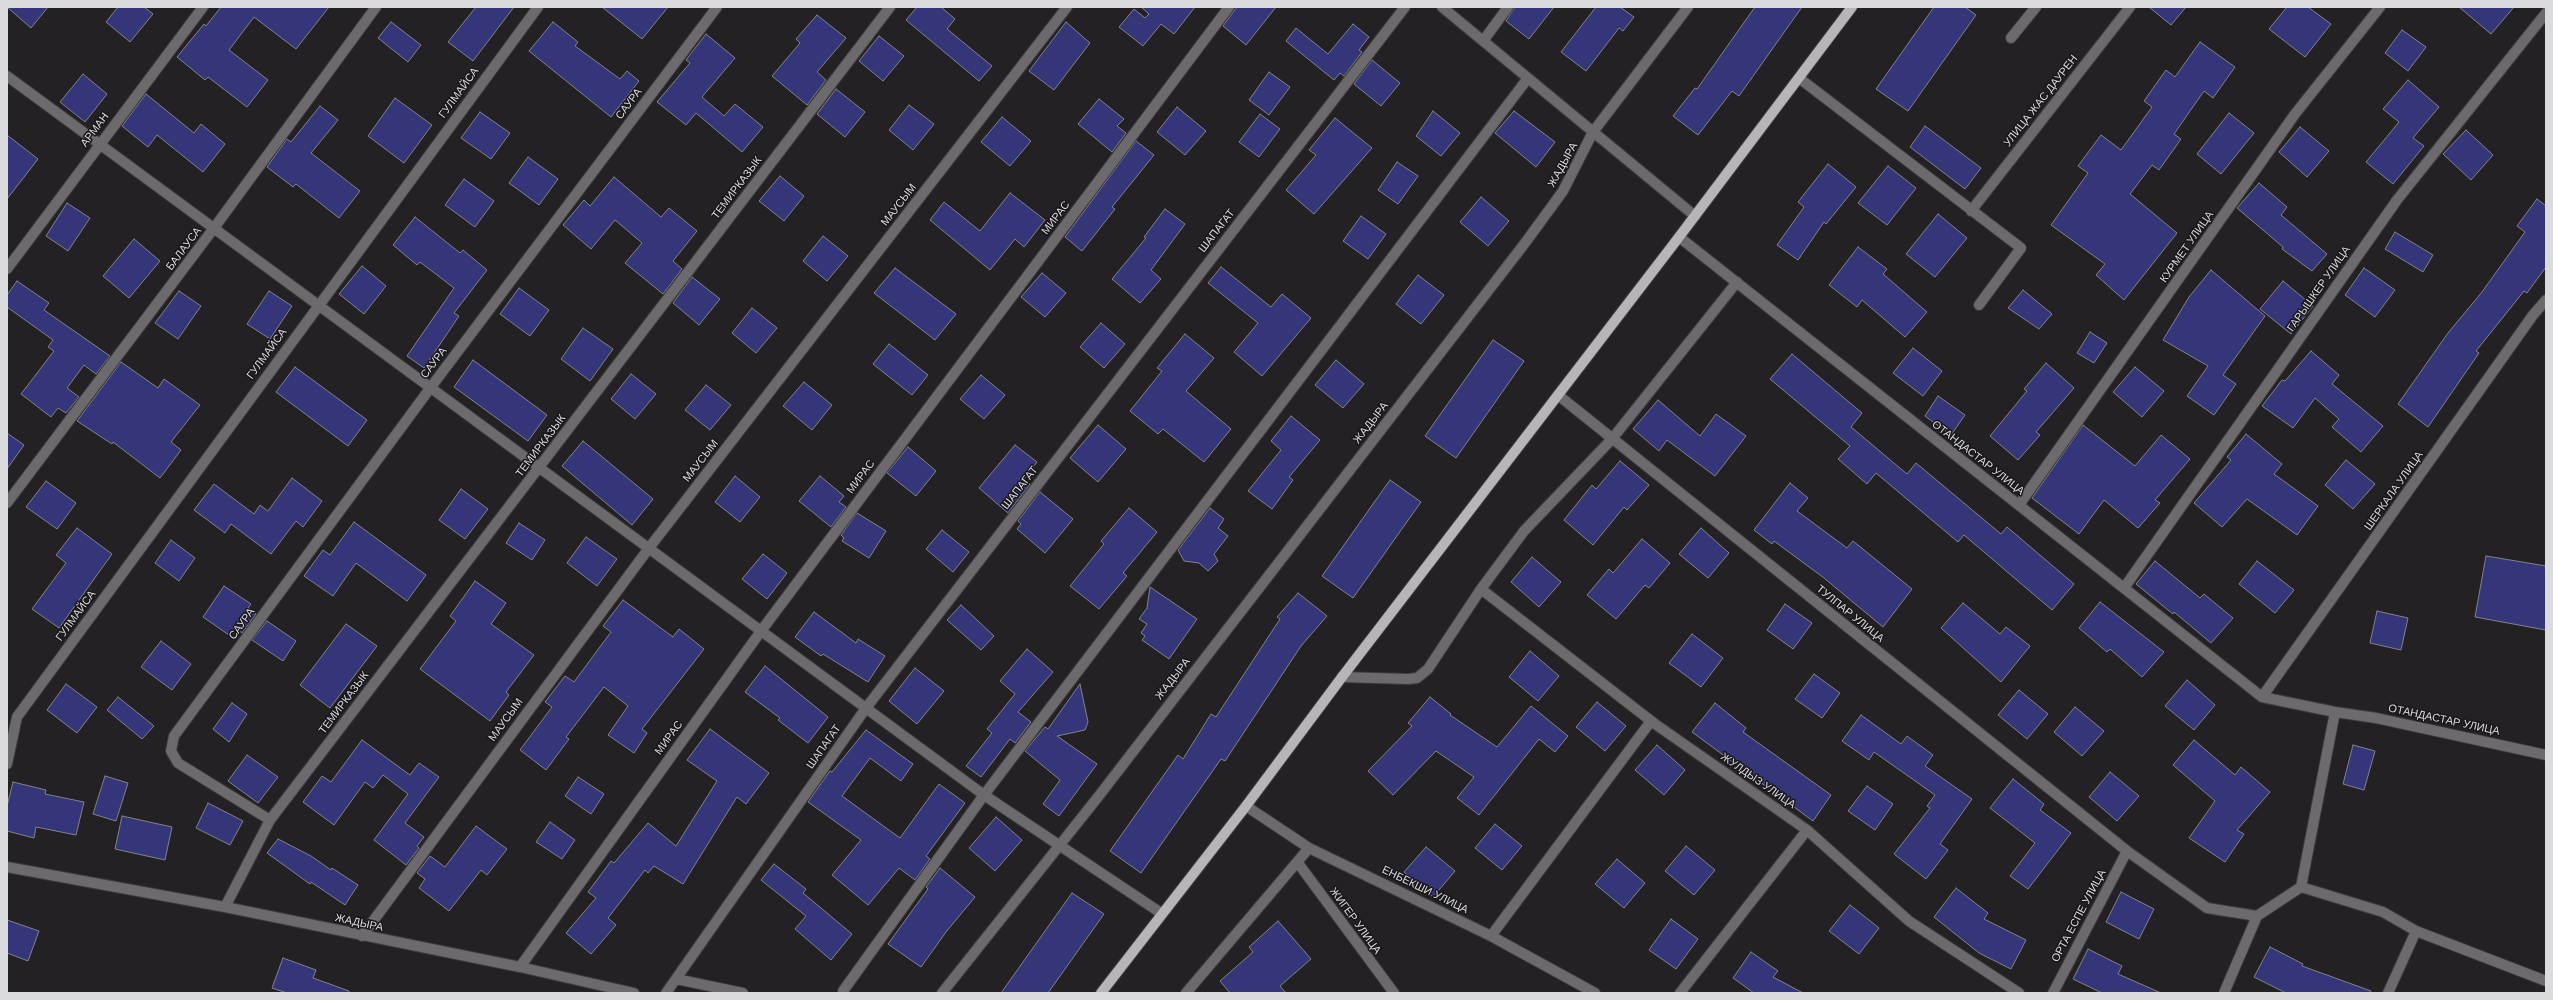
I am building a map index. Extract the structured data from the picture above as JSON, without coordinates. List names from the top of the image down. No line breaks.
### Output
{"streets":{"street":["ГУЛМАЙСА","УЛИЦА ЖАС ДАУРЕН","САУРА","АРМАН","ЖАДЫРА","ТЕМИРКАЗЫК","МАУСЫМ","МИРАС","ШАПАГАТ","КУРМЕТ УЛИЦА","БАЛАУСА","ГАРЫШКЕР УЛИЦА","ОТАНДАСТАР УЛИЦА","ШЕРКАЛА УЛИЦА","ТУЛПАР УЛИЦА","ЖУЛДЫЗ УЛИЦА","ЕНБЕКШИ УЛИЦА","ОРТА ЕСПЕ УЛИЦА","ЖИГЕР УЛИЦА"]},"crossings":[["САУРА","ТЕМИРКАЗЫК"],["ЖАДЫРА","ТЕМИРКАЗЫК"],["ЖАДЫРА","МАУСЫМ"],["ЖАДЫРА","МИРАС"],["КУРМЕТ УЛИЦА","ОТАНДАСТАР УЛИЦА"],["ГАРЫШКЕР УЛИЦА","ОТАНДАСТАР УЛИЦА"],["ОТАНДАСТАР УЛИЦА","ШЕРКАЛА УЛИЦА"],["ТУЛПАР УЛИЦА","ОРТА ЕСПЕ УЛИЦА"]]}
